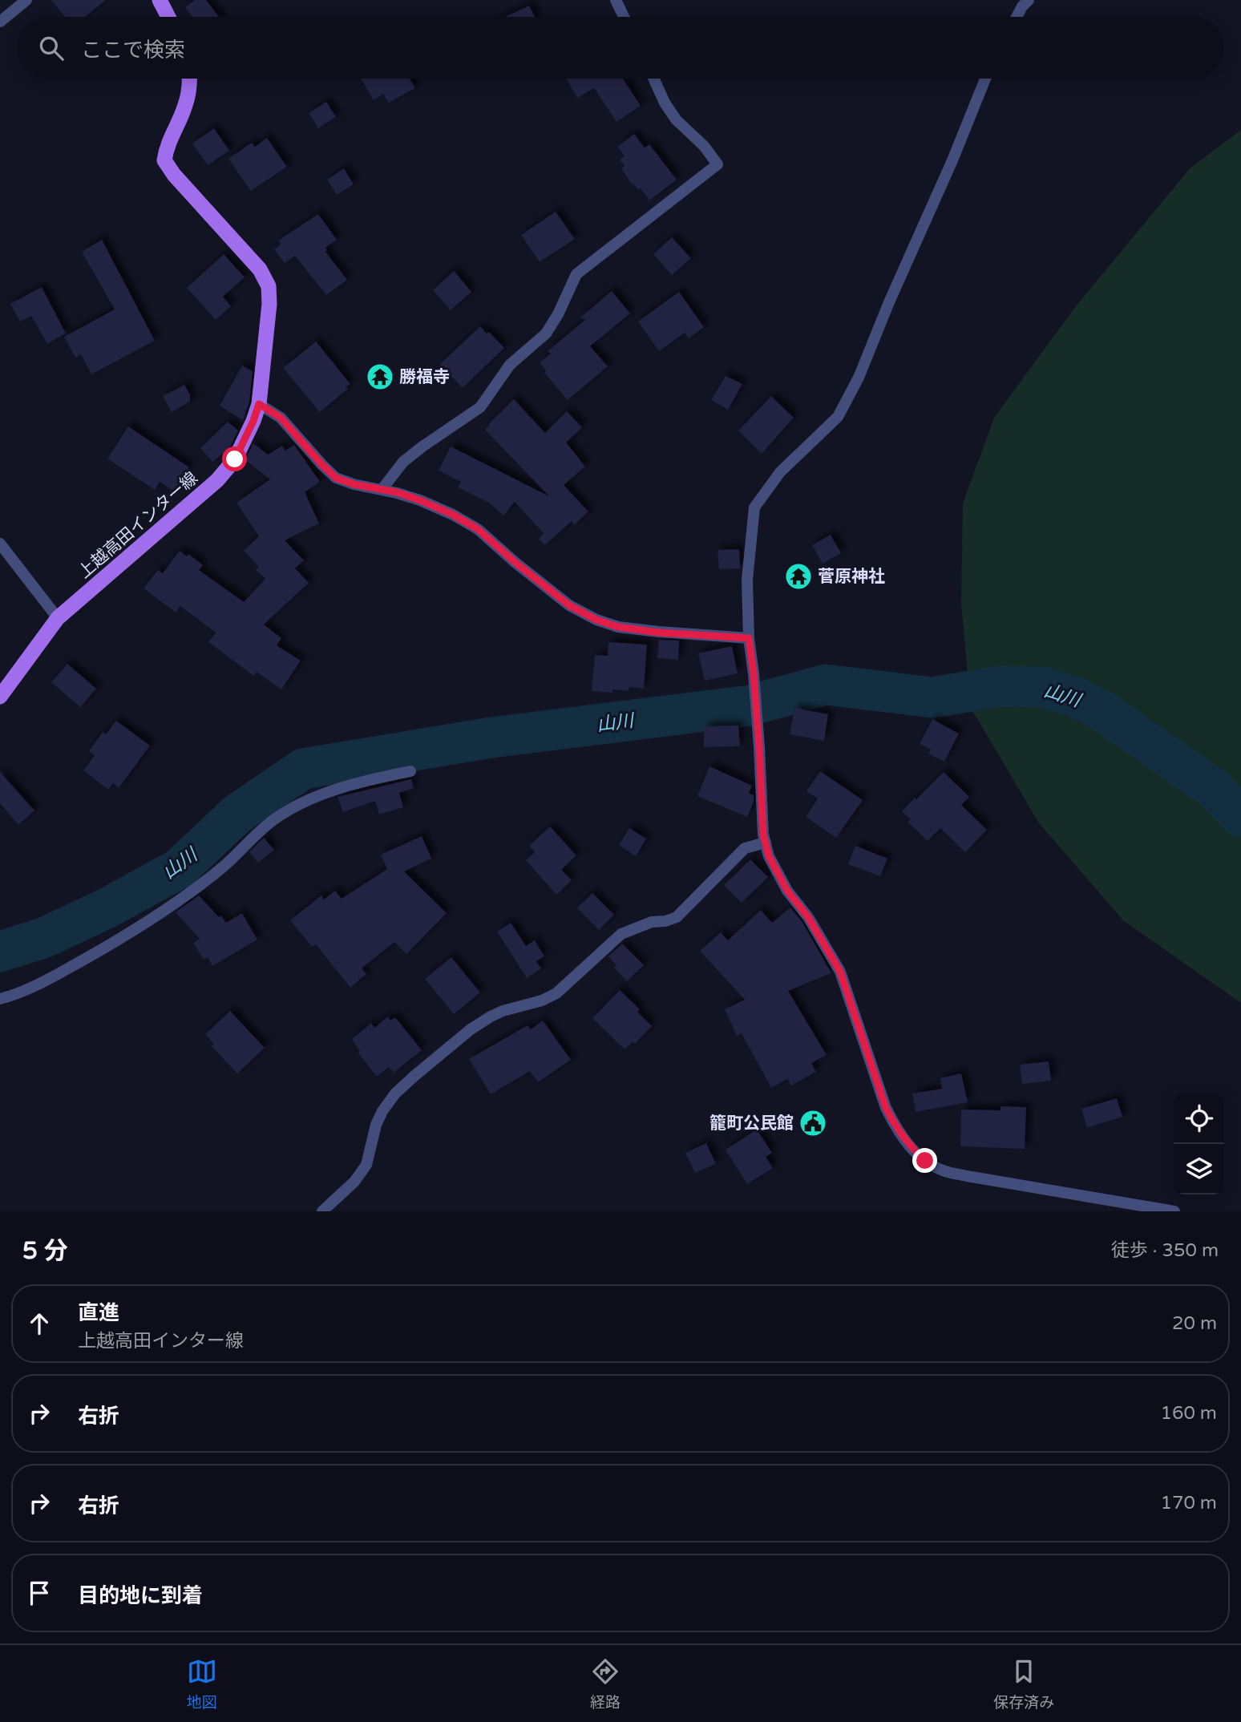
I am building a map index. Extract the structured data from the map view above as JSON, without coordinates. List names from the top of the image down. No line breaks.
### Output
{"streets":{"main road":["上越高田インター線"]},"water":["山川"],"places":{"temple":["勝福寺","菅原神社"],"public building":["籠町公民館"]},"page":{"search":"ここで検索","heading":["5 分","徒歩 · 350 m"],"list":[["直進","上越高田インター線","20 m"],["右折","160 m"],["右折","170 m"],"目的地に到着"],"nav":["地図","経路","保存済み"]}}
